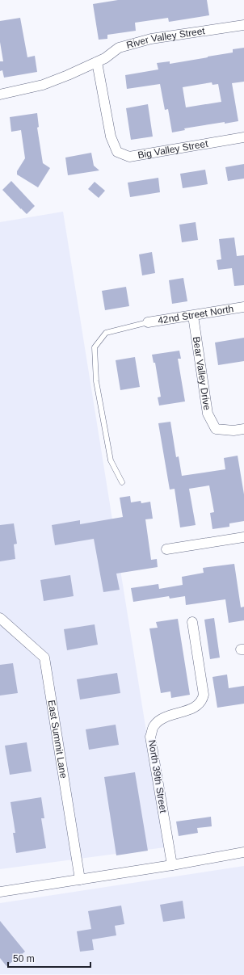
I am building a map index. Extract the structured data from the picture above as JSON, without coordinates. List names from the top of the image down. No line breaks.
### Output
{"streets":{"street":["River Valley Street","Big Valley Street","42nd Street North","Bear Valley Drive","East Summit Lane","North 39th Street"]},"crossings":[["River Valley Street","Big Valley Street"],["42nd Street North","Bear Valley Drive"]],"scale_bar":"50 m"}
